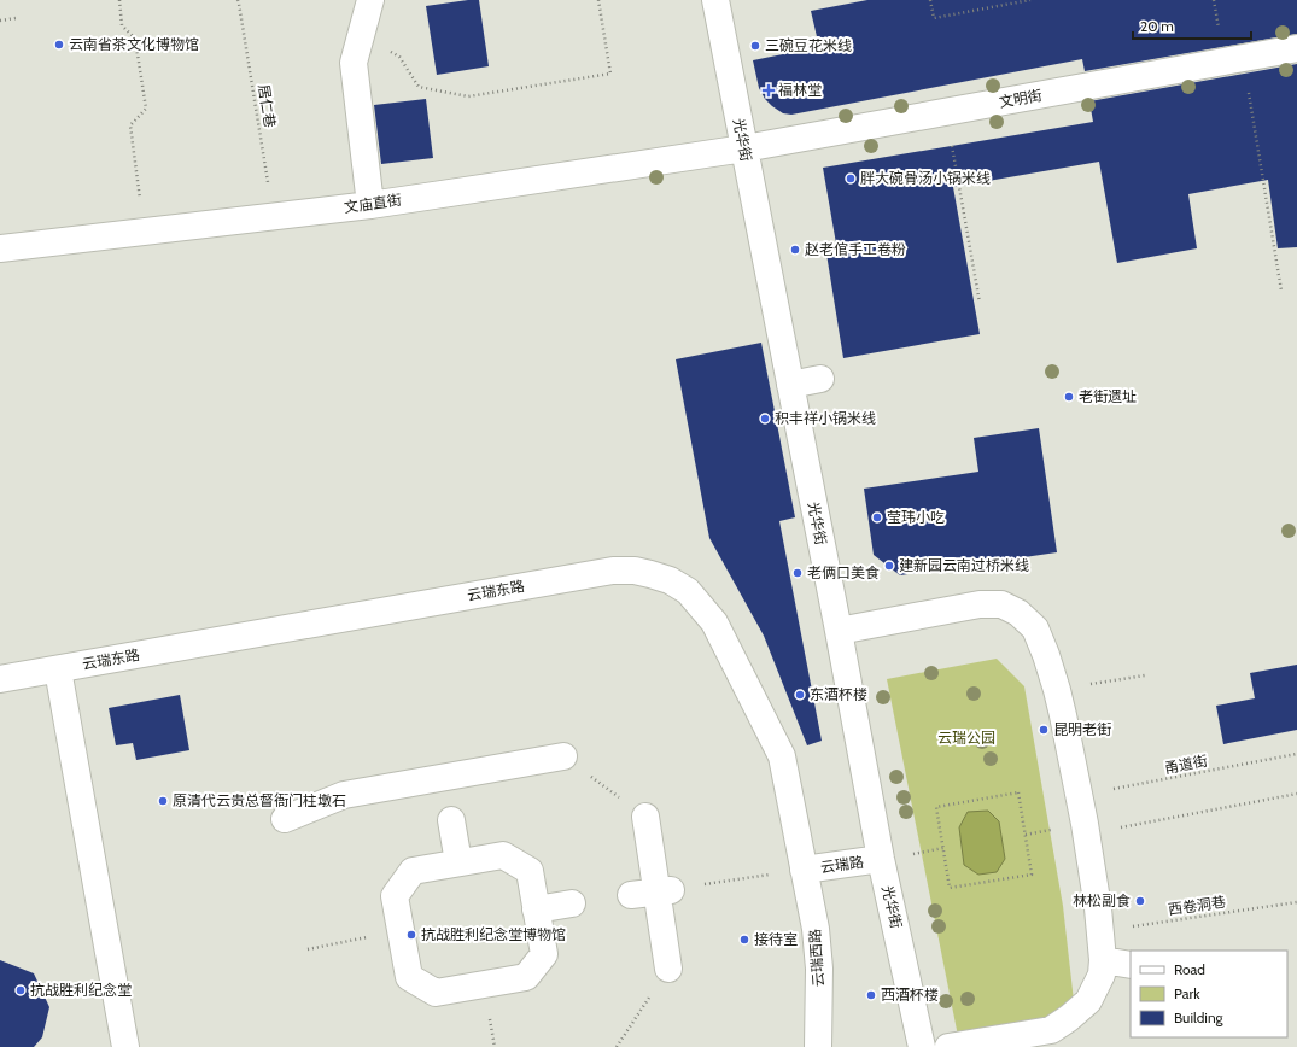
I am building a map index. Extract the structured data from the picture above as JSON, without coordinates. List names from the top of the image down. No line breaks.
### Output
{"streets":{"street":["文明街","光华街","文庙直街","云瑞东路","云瑞路","云瑞西路"],"path":["居仁巷","甬道街","西卷洞巷"]},"crossings":[["文明街","光华街"],["文明街","文庙直街"],["居仁巷","文庙直街"],["光华街","文庙直街"],["光华街","云瑞路"],["云瑞东路","云瑞路"],["云瑞东路","云瑞西路"],["云瑞路","云瑞西路"]],"parks":["云瑞公园"],"places":{"other":["云南省茶文化博物馆","三碗豆花米线","胖大碗骨汤小锅米线","赵老倌手工卷粉","老街遗址","积丰祥小锅米线","莹玮小吃","建新园云南过桥米线","老俩口美食","东酒杯楼","昆明老街","原清代云贵总督衙门柱墩石","林松副食","抗战胜利纪念堂博物馆","接待室","抗战胜利纪念堂","西酒杯楼"],"health":["福林堂"]},"legend":["Road","Park","Building"],"scale_bar":"20 m"}
